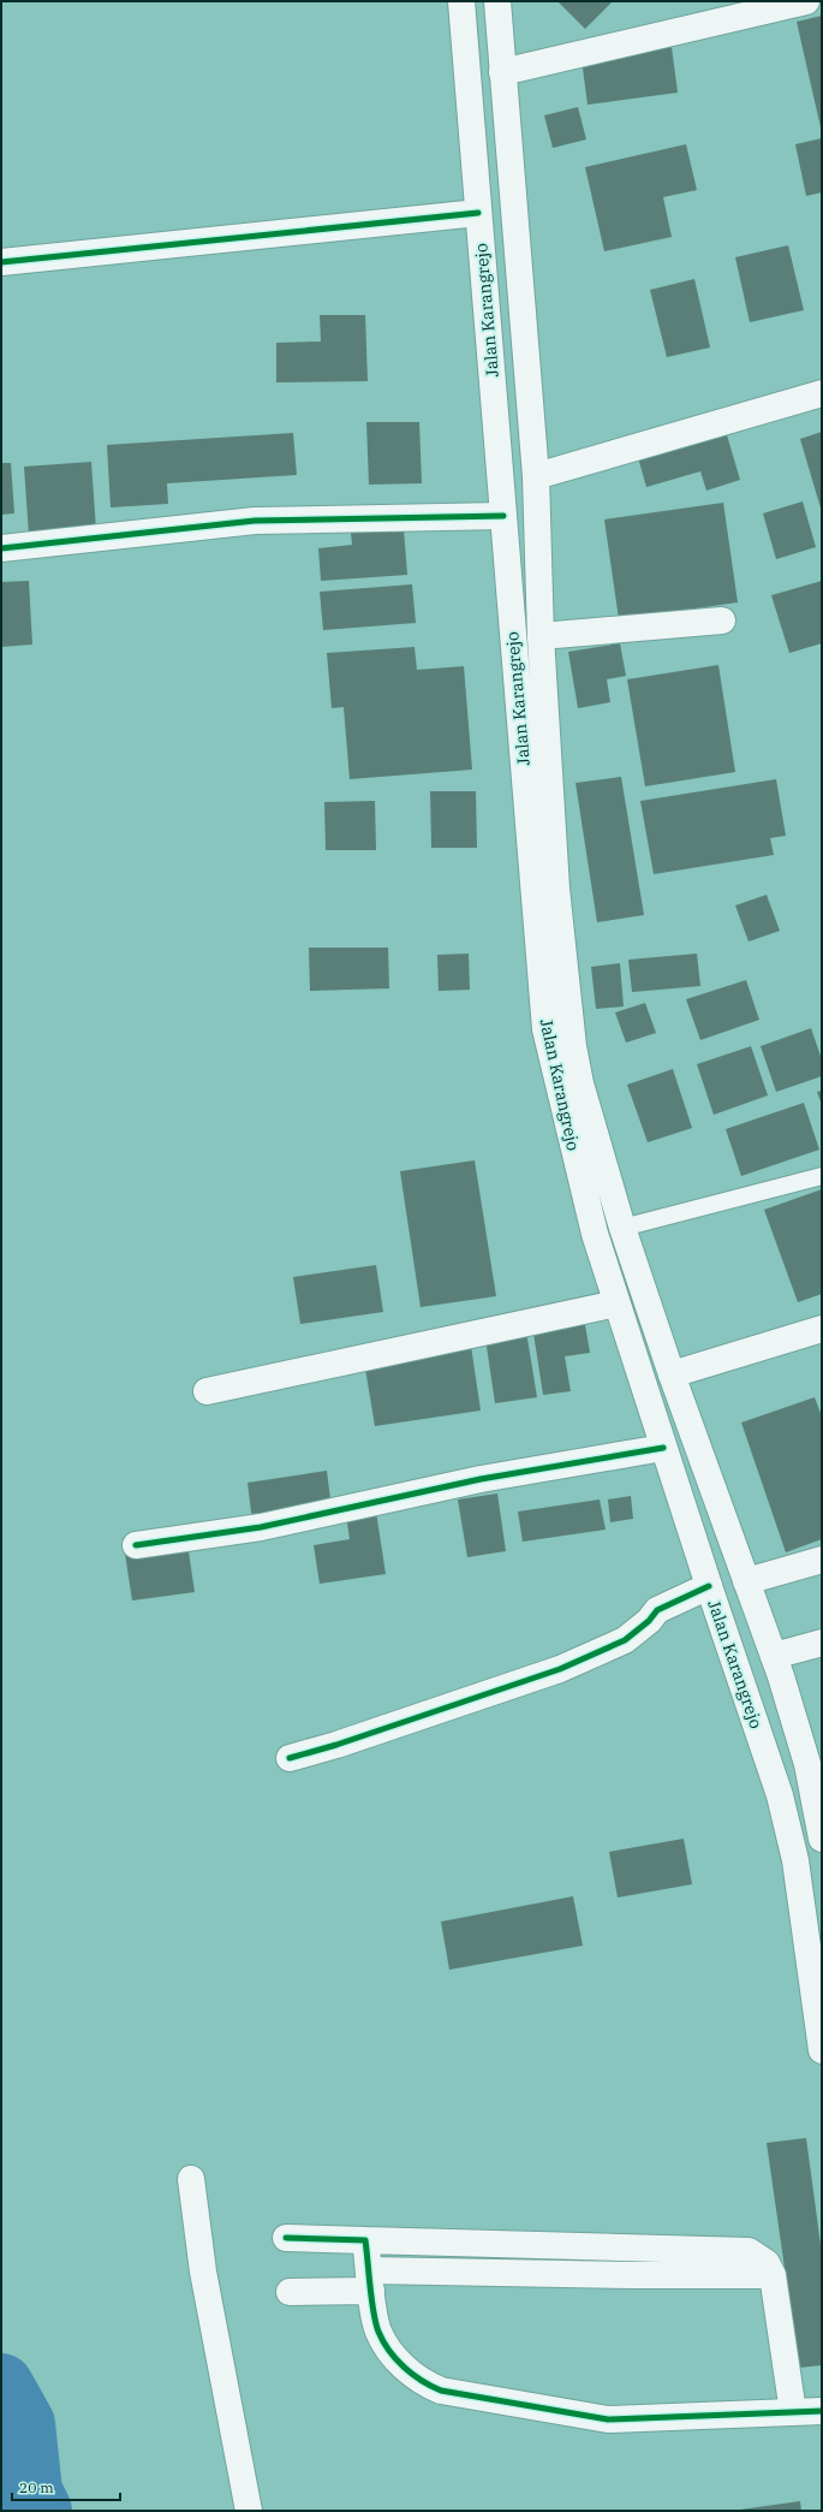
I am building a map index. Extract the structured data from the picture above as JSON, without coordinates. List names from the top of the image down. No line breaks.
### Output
{"streets":{"street":["Jalan Karangrejo"]},"scale_bar":"20 m"}
